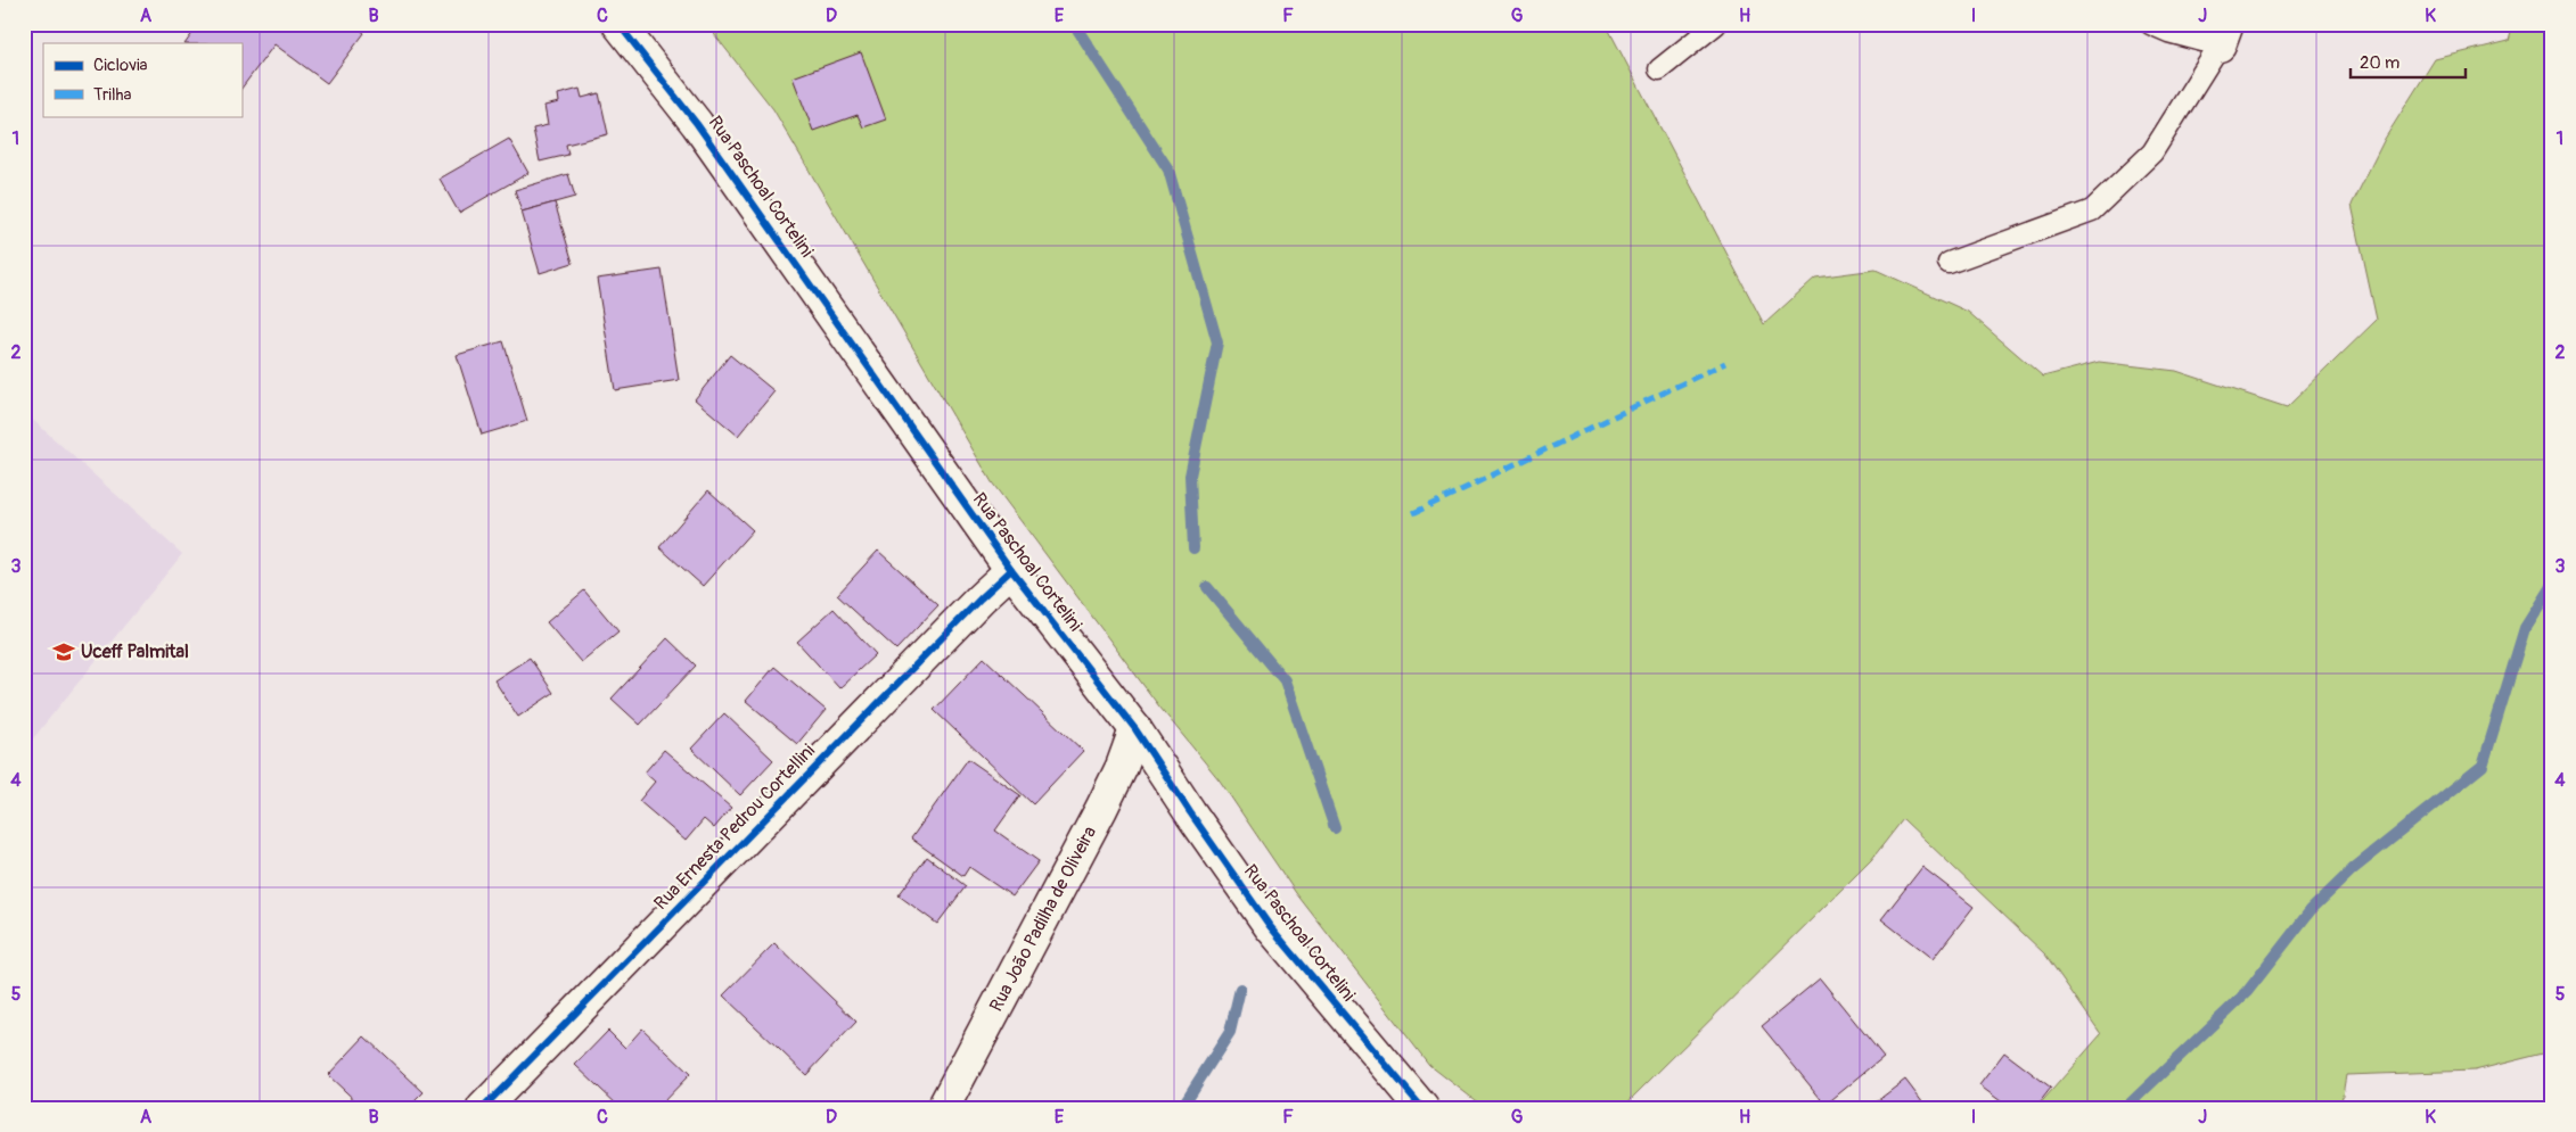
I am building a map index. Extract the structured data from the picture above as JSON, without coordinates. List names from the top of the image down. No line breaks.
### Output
{"streets":{"street":["Rua Paschoal Cortelini","Rua Ernesta Pedrou Cortellini","Rua João Padilha de Oliveira"]},"crossings":[["Rua Paschoal Cortelini","Rua Ernesta Pedrou Cortellini"],["Rua Paschoal Cortelini","Rua João Padilha de Oliveira"]],"places":{"school or university":["Uceff Palmital"]},"legend":["Ciclovia","Trilha"],"scale_bar":"20 m","grid":{"columns":["A","B","C","D","E","F","G","H","I","J","K"],"rows":["1","2","3","4","5"]}}
